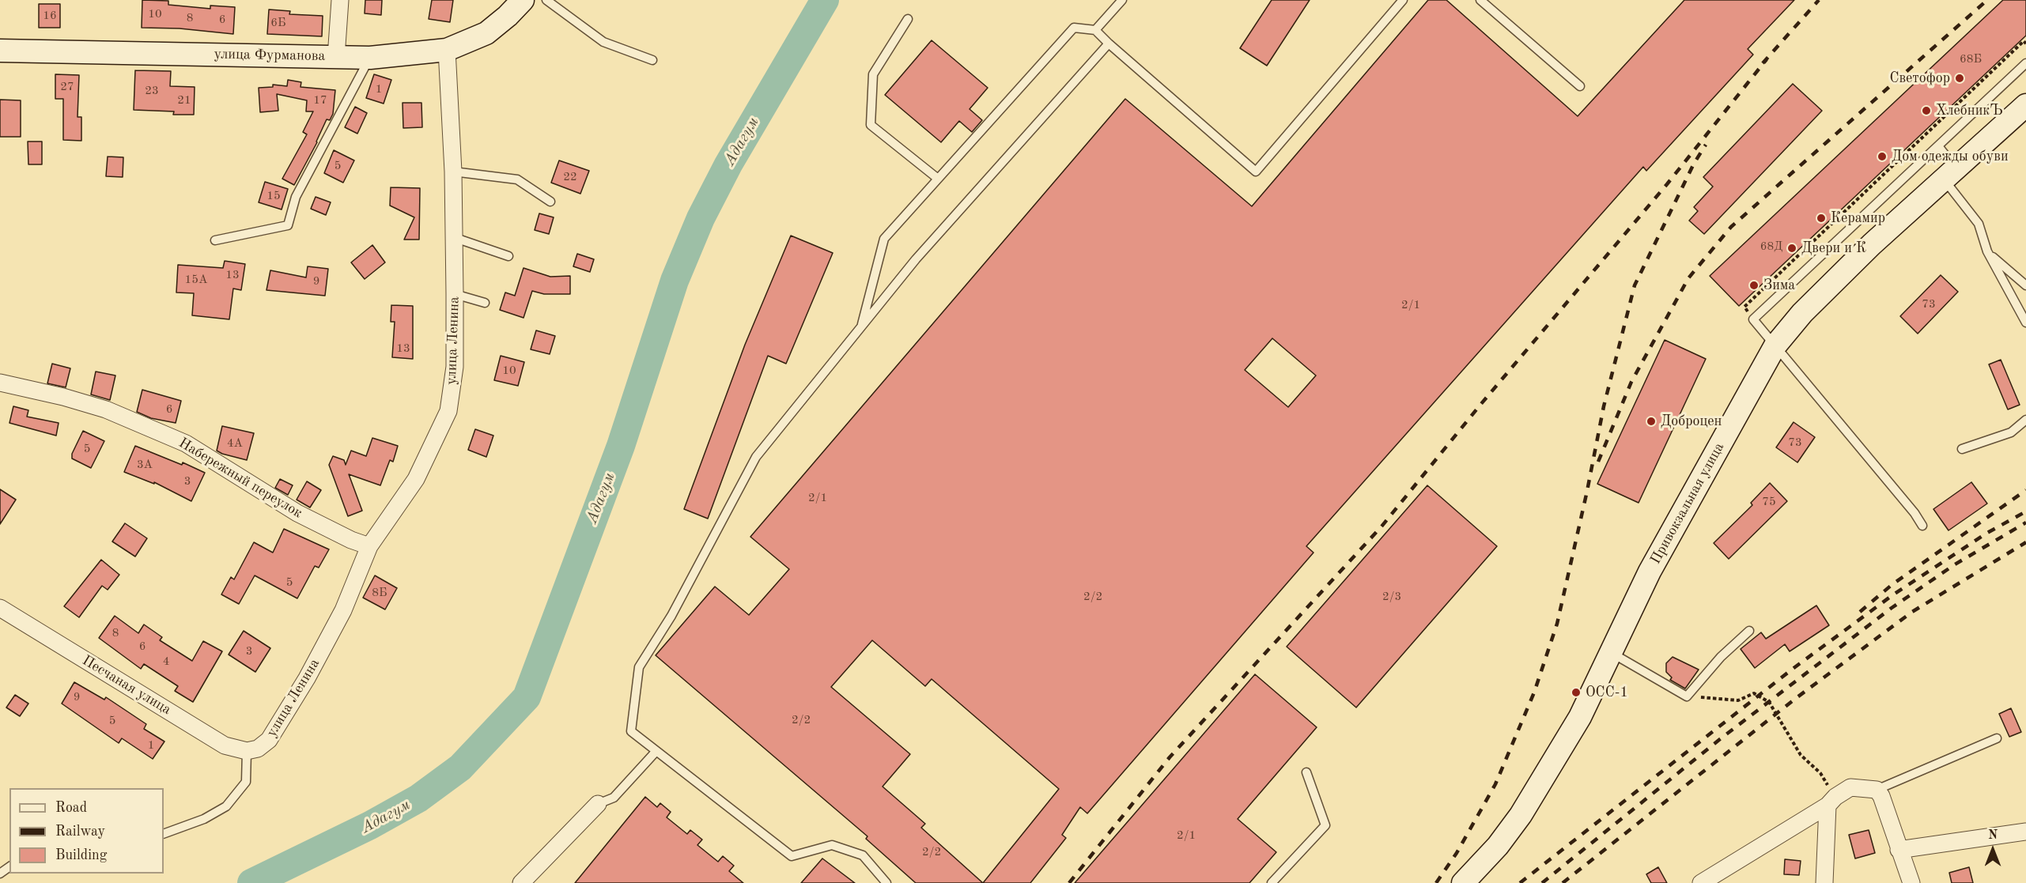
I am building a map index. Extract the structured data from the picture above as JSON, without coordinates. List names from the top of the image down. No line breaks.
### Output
{"streets":{"main road":["улица Фурманова","Привокзальная улица"],"street":["улица Ленина","Набережный переулок","Песчаная улица"]},"crossings":[["улица Фурманова","улица Ленина"],["улица Ленина","Набережный переулок"],["улица Ленина","Песчаная улица"]],"water":["Адагум"],"places":["Светофор","ХлебникЪ","Дом одежды обуви","Керамир","Двери и К","Зима","Доброцен","ОСС-1"],"house_numbers":["10","16","8","6","6Б","68Б","27","1","23","21","17","5","22","15","68Д","13","15А","9","73","2/1","13","10","6","73","4А","5","3А","3","2/1","75","5","8Б","2/2","2/3","8","6","3","4","9","2/2","5","1","2/1","2/2"],"legend":["Road","Railway","Building"],"north":"top"}
